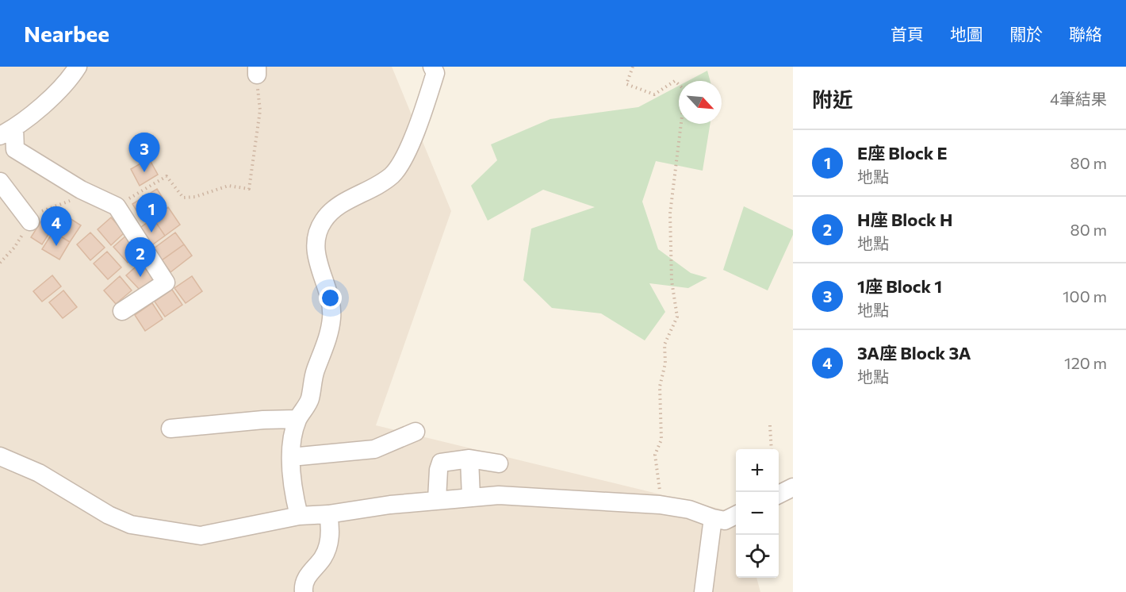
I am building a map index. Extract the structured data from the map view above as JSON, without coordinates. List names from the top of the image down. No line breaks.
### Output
{"north":"bottom right","page":{"header":"Nearbee","nav":["首頁","地圖","關於","聯絡"],"heading":["附近","4筆結果"],"list":[{"mark":"1","name":"E座 Block E","note":"地點","value":"80 m"},{"mark":"2","name":"H座 Block H","note":"地點","value":"80 m"},{"mark":"3","name":"1座 Block 1","note":"地點","value":"100 m"},{"mark":"4","name":"3A座 Block 3A","note":"地點","value":"120 m"}],"pins":["3","1","4","2"],"map_buttons":["+","−"]}}
